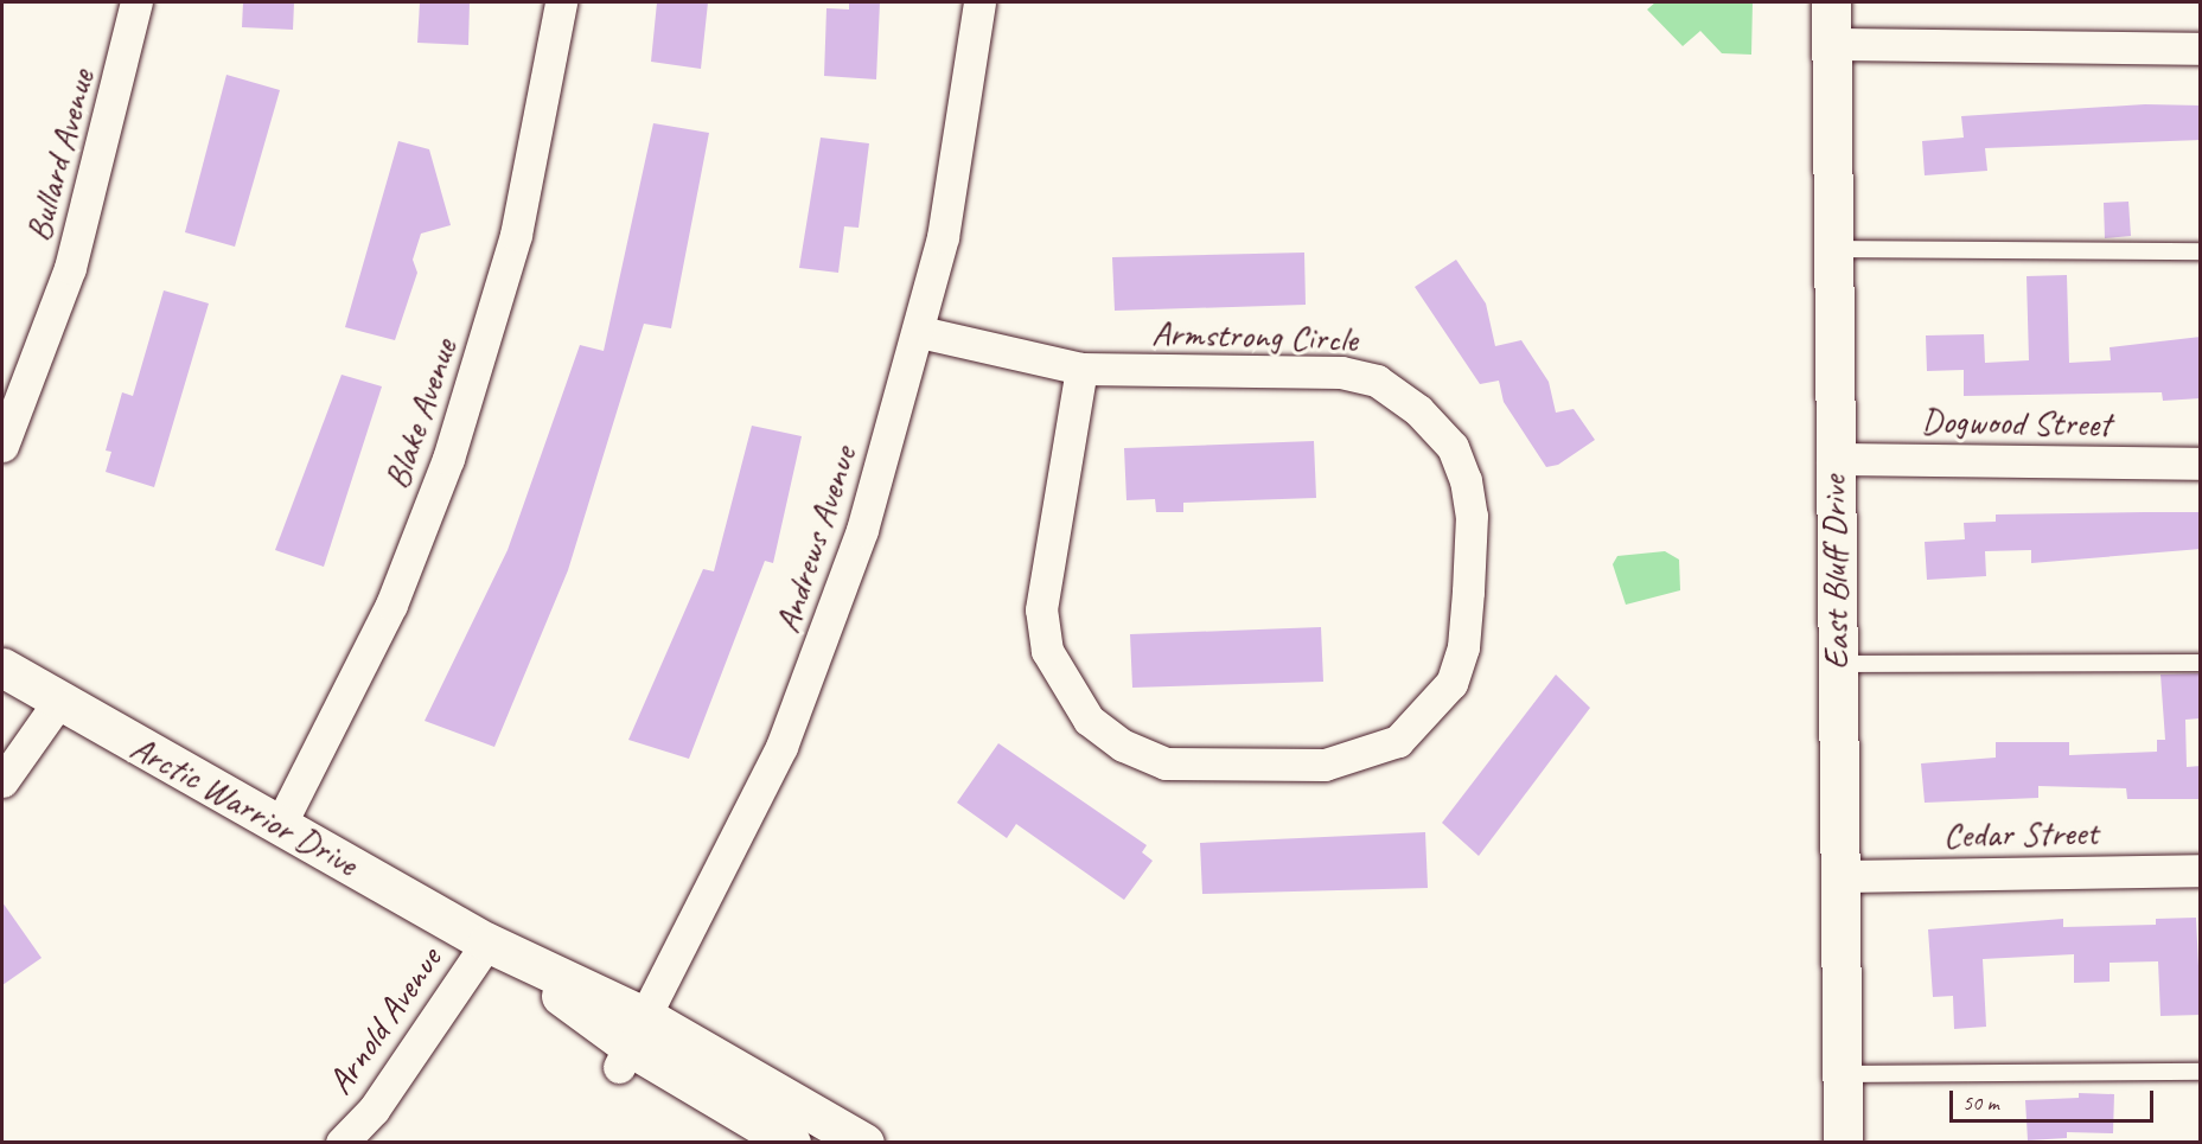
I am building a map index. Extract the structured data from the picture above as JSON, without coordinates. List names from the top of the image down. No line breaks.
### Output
{"streets":{"main road":["East Bluff Drive","Arctic Warrior Drive"],"street":["Bullard Avenue","Armstrong Circle","Blake Avenue","Dogwood Street","Andrews Avenue","Cedar Street","Arnold Avenue"]},"crossings":[["Armstrong Circle","Andrews Avenue"],["Blake Avenue","Arctic Warrior Drive"],["Dogwood Street","East Bluff Drive"],["Andrews Avenue","Arctic Warrior Drive"],["East Bluff Drive","Cedar Street"],["Arctic Warrior Drive","Arnold Avenue"]],"scale_bar":"50 m"}
